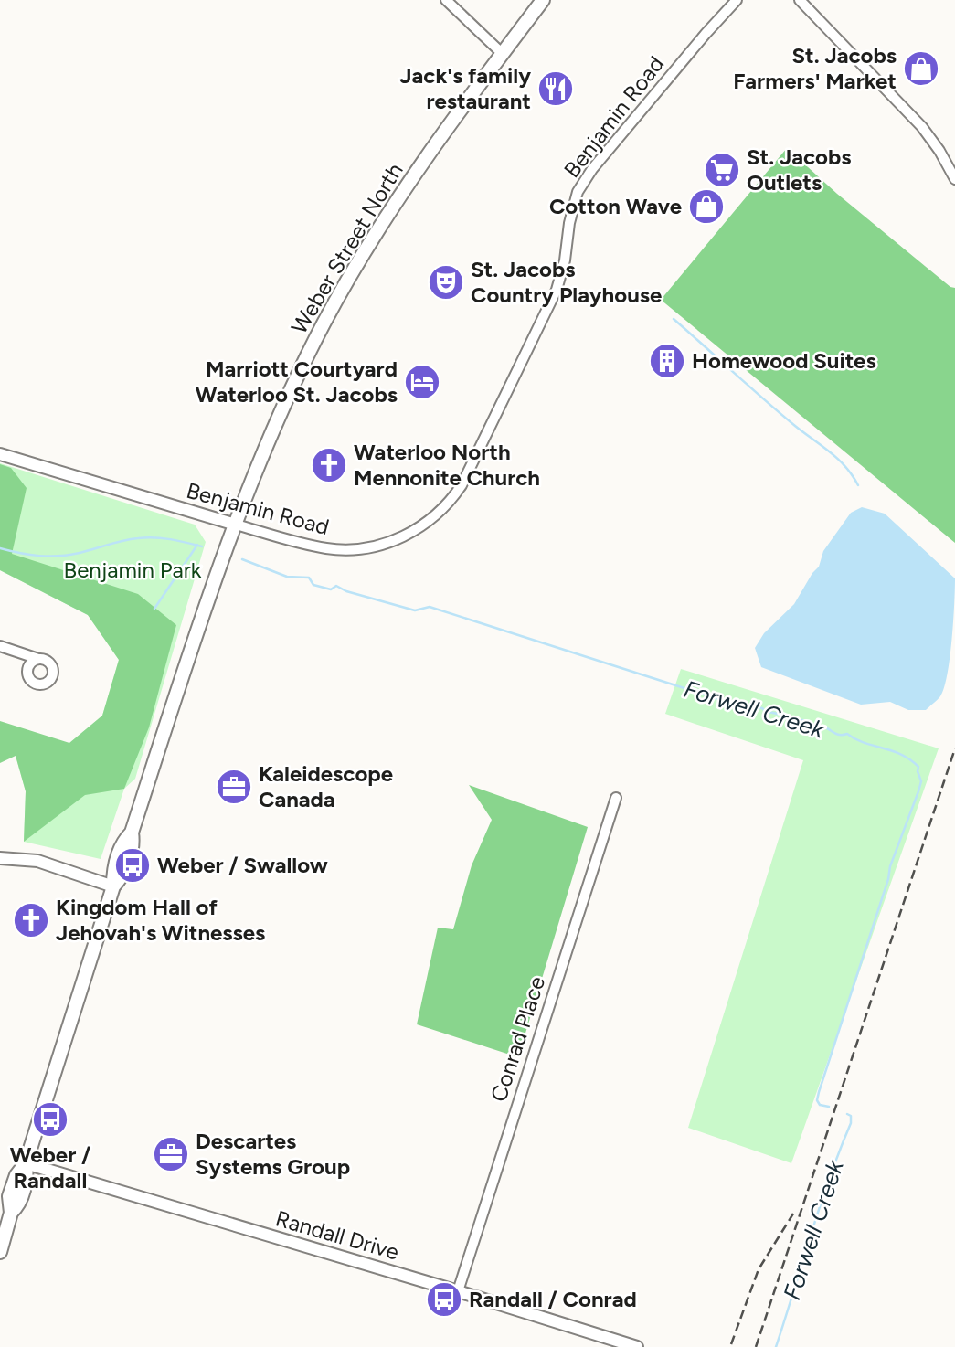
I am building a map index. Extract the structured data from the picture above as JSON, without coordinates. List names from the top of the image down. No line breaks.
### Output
{"streets":{"main road":["Weber Street North"],"street":["Benjamin Road","Conrad Place","Randall Drive"]},"crossings":[["Benjamin Road","Weber Street North"],["Weber Street North","Randall Drive"],["Conrad Place","Randall Drive"]],"water":["Forwell Creek"],"parks":["Benjamin Park"],"places":{"shop":["St. Jacobs Farmers' Market","Cotton Wave"],"restaurant":["Jack's family restaurant"],"supermarket":["St. Jacobs Outlets"],"theatre":["St. Jacobs Country Playhouse"],"building":["Homewood Suites"],"hotel":["Marriott Courtyard Waterloo St. Jacobs"],"church":["Waterloo North Mennonite Church","Kingdom Hall of Jehovah's Witnesses"],"office":["Kaleidescope Canada","Descartes Systems Group"],"bus stop":["Weber / Swallow","Weber / Randall","Randall / Conrad"]}}
